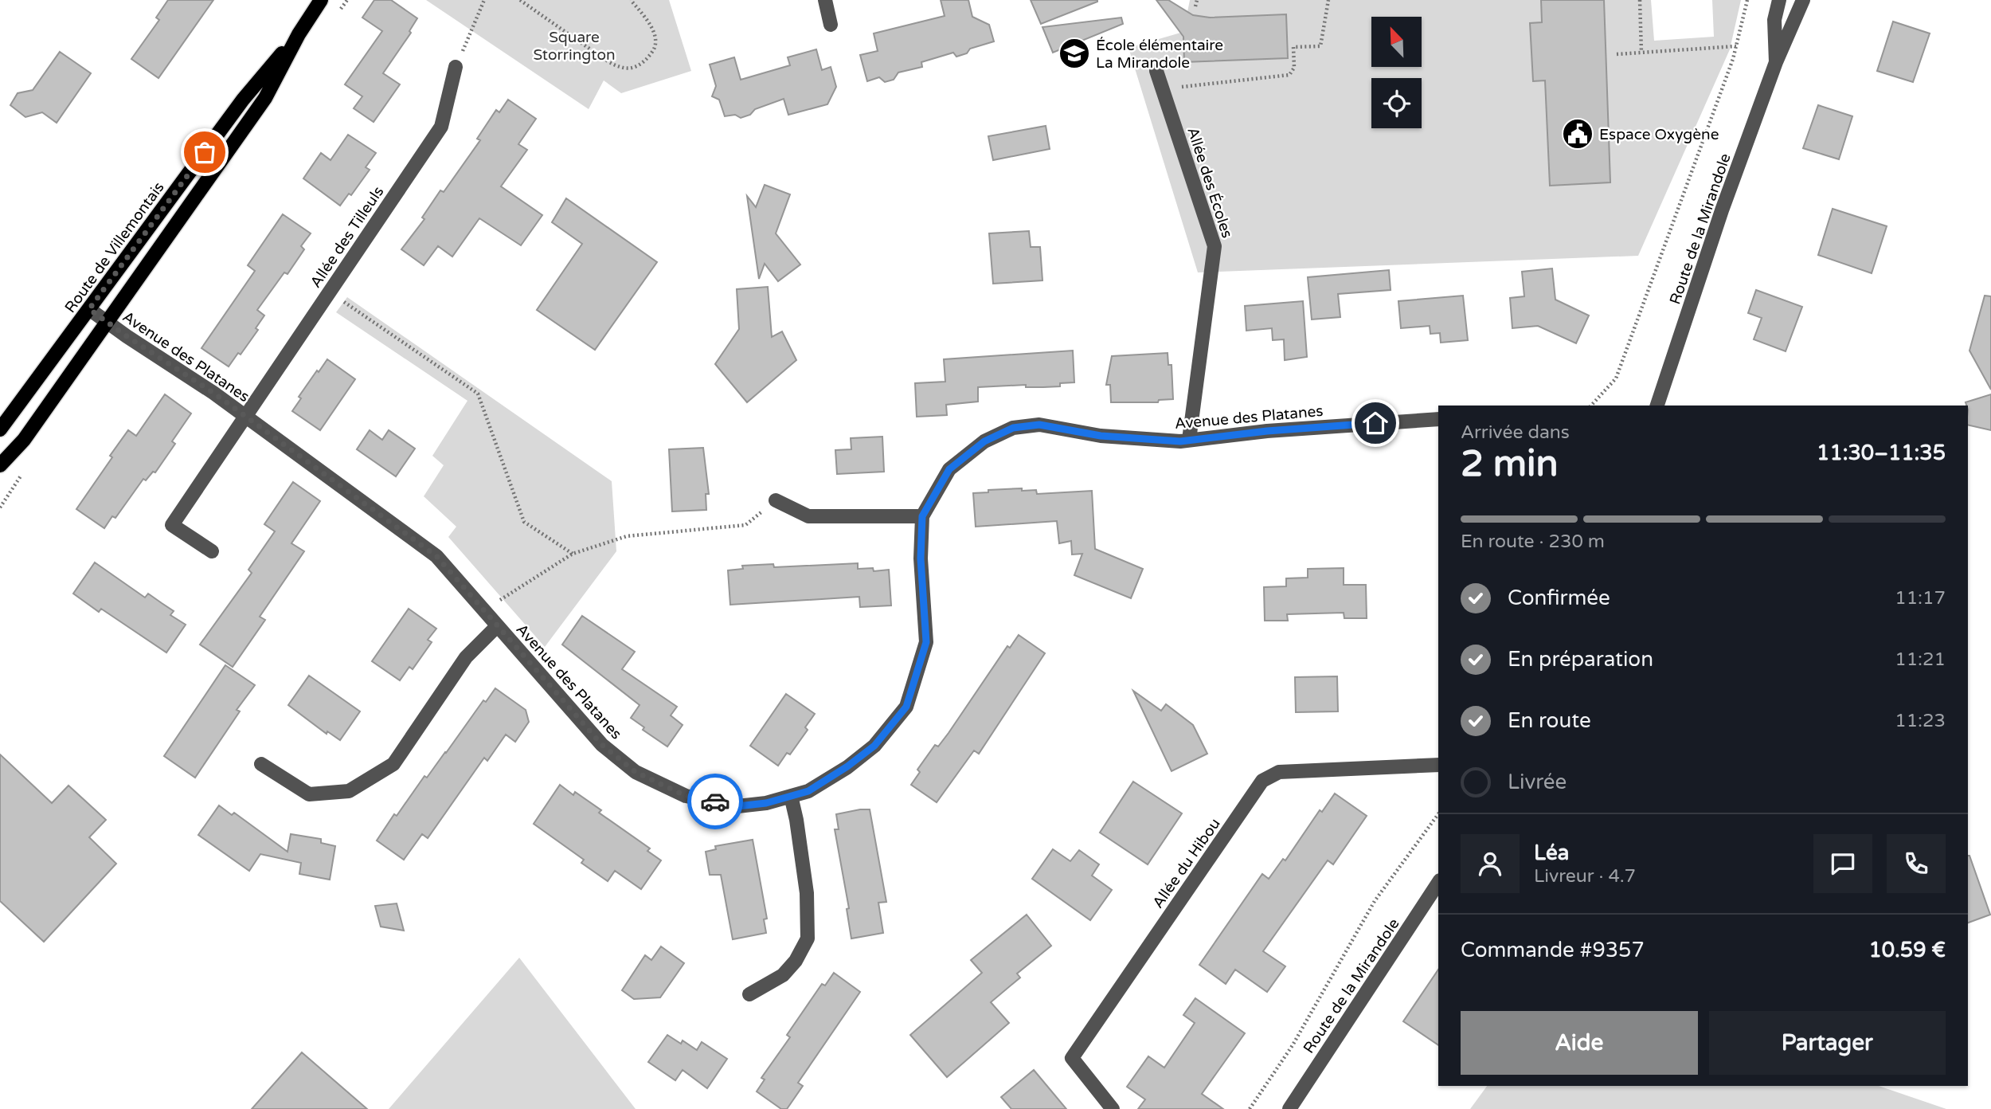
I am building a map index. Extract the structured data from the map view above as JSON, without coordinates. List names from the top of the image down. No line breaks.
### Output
{"streets":{"main road":["Route de Villemontais"],"street":["Allée des Écoles","Route de la Mirandole","Allée des Tilleuls","Avenue des Platanes","Allée du Hibou"]},"crossings":[["Allée des Écoles","Avenue des Platanes"],["Allée des Tilleuls","Avenue des Platanes"],["Route de Villemontais","Avenue des Platanes"]],"parks":["Square Storrington"],"places":{"school or university":["École élémentaire La Mirandole"],"public building":["Espace Oxygène"]},"north":"top left","page":{"heading":["2 min","Arrivée dans","11:30–11:35"],"panel":["Léa","Livreur · 4.7","Commande #9357","10.59 €"],"bar":"En route · 230 m","list":[["Confirmée","11:17"],["En préparation","11:21"],["En route","11:23"],"Livrée"],"buttons":["Aide","Partager"]}}
